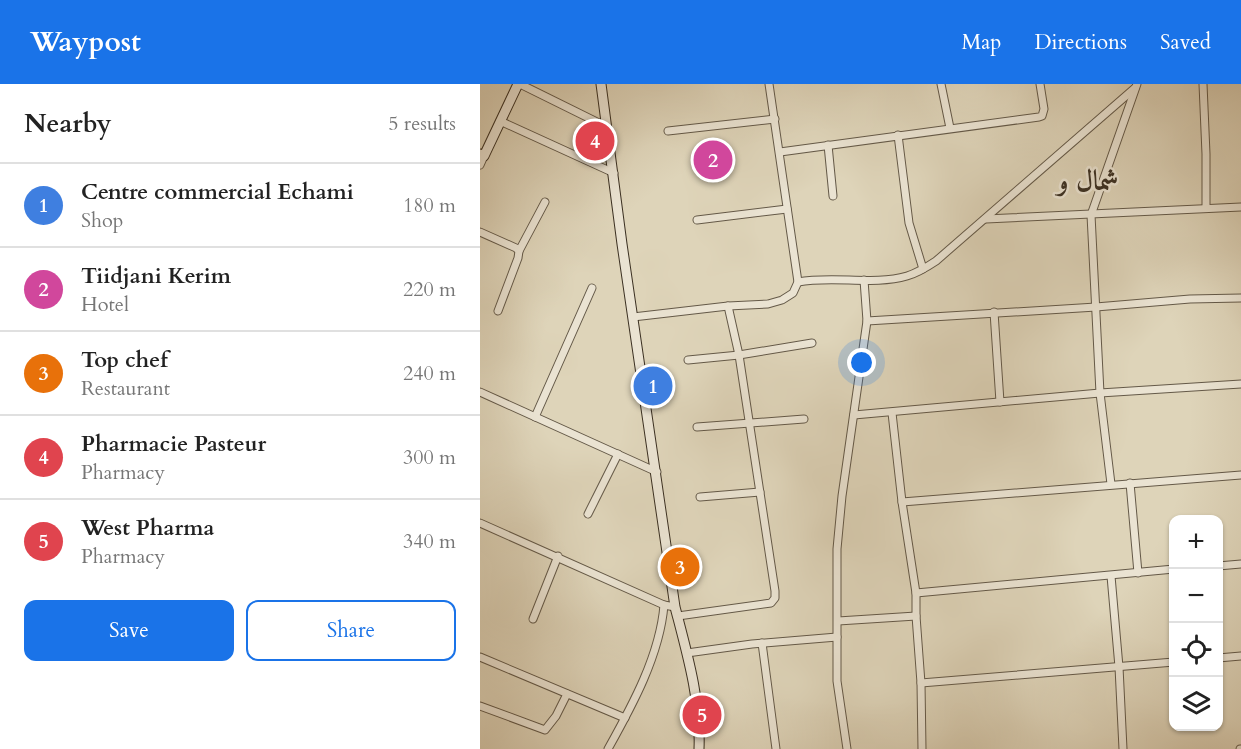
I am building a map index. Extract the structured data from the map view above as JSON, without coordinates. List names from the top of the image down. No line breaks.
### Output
{"districts":["شمال و"],"page":{"header":"Waypost","nav":["Map","Directions","Saved"],"heading":["Nearby","5 results"],"pins":["4","2","1","3","5"],"list":[{"mark":"1","name":"Centre commercial Echami","note":"Shop","value":"180 m"},{"mark":"2","name":"Tiidjani Kerim","note":"Hotel","value":"220 m"},{"mark":"3","name":"Top chef","note":"Restaurant","value":"240 m"},{"mark":"4","name":"Pharmacie Pasteur","note":"Pharmacy","value":"300 m"},{"mark":"5","name":"West Pharma","note":"Pharmacy","value":"340 m"}],"map_buttons":["+","−"],"buttons":["Save","Share"]}}
